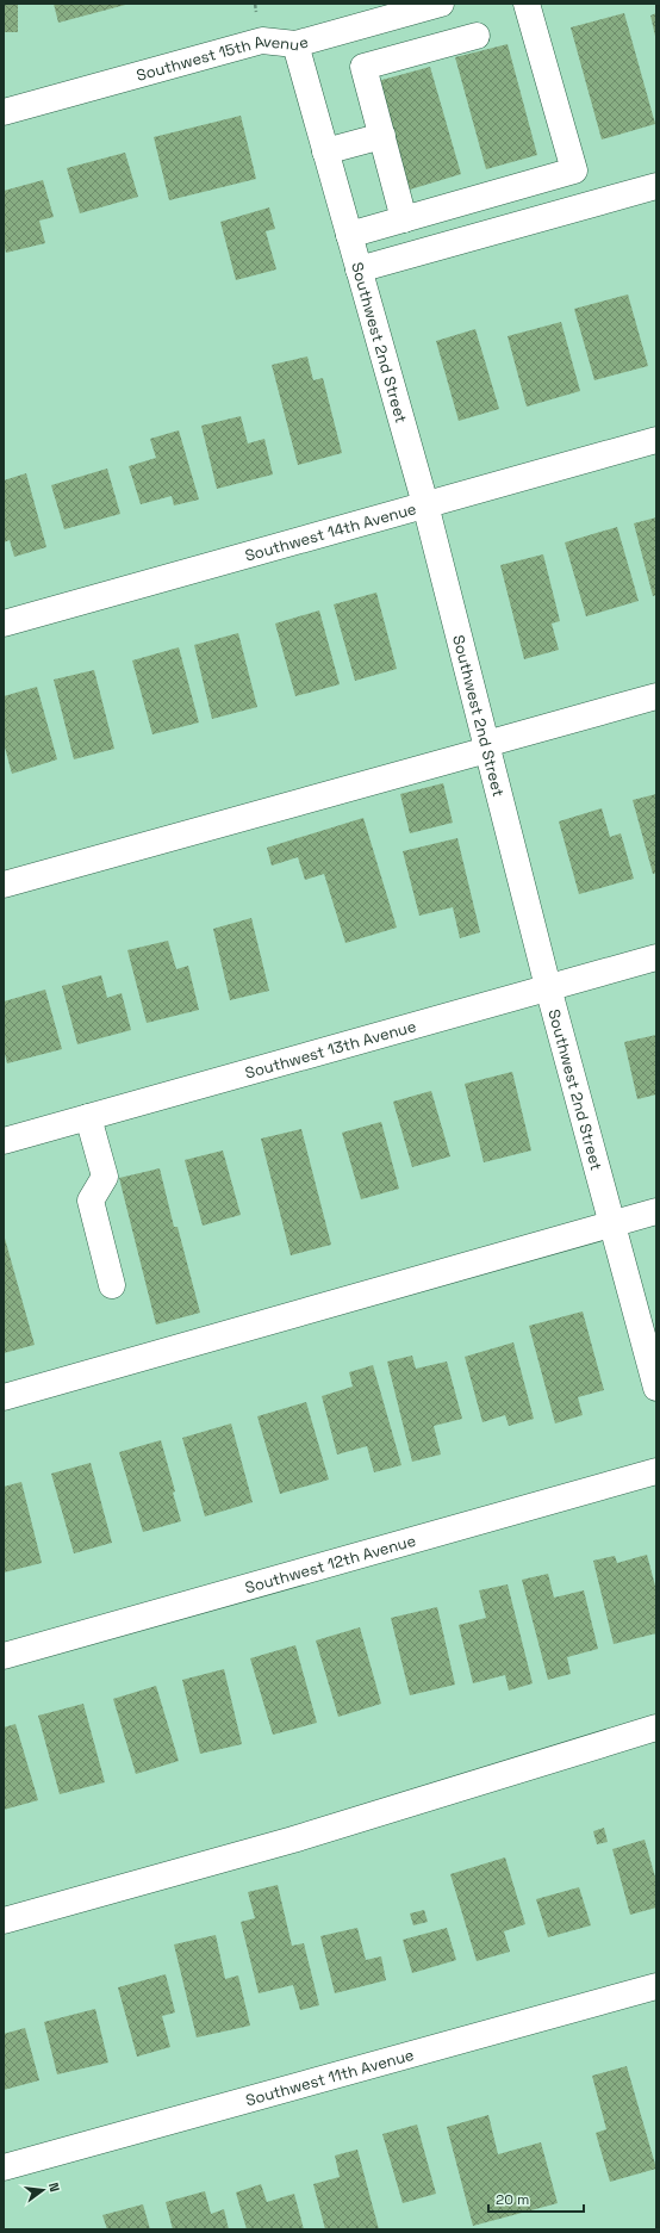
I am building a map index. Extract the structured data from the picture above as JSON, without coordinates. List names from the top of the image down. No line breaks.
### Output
{"streets":{"street":["Southwest 15th Avenue","Southwest 2nd Street","Southwest 14th Avenue","Southwest 13th Avenue","Southwest 12th Avenue","Southwest 11th Avenue"]},"crossings":[["Southwest 15th Avenue","Southwest 2nd Street"],["Southwest 2nd Street","Southwest 14th Avenue"],["Southwest 2nd Street","Southwest 13th Avenue"]],"scale_bar":"20 m","north":"right"}
